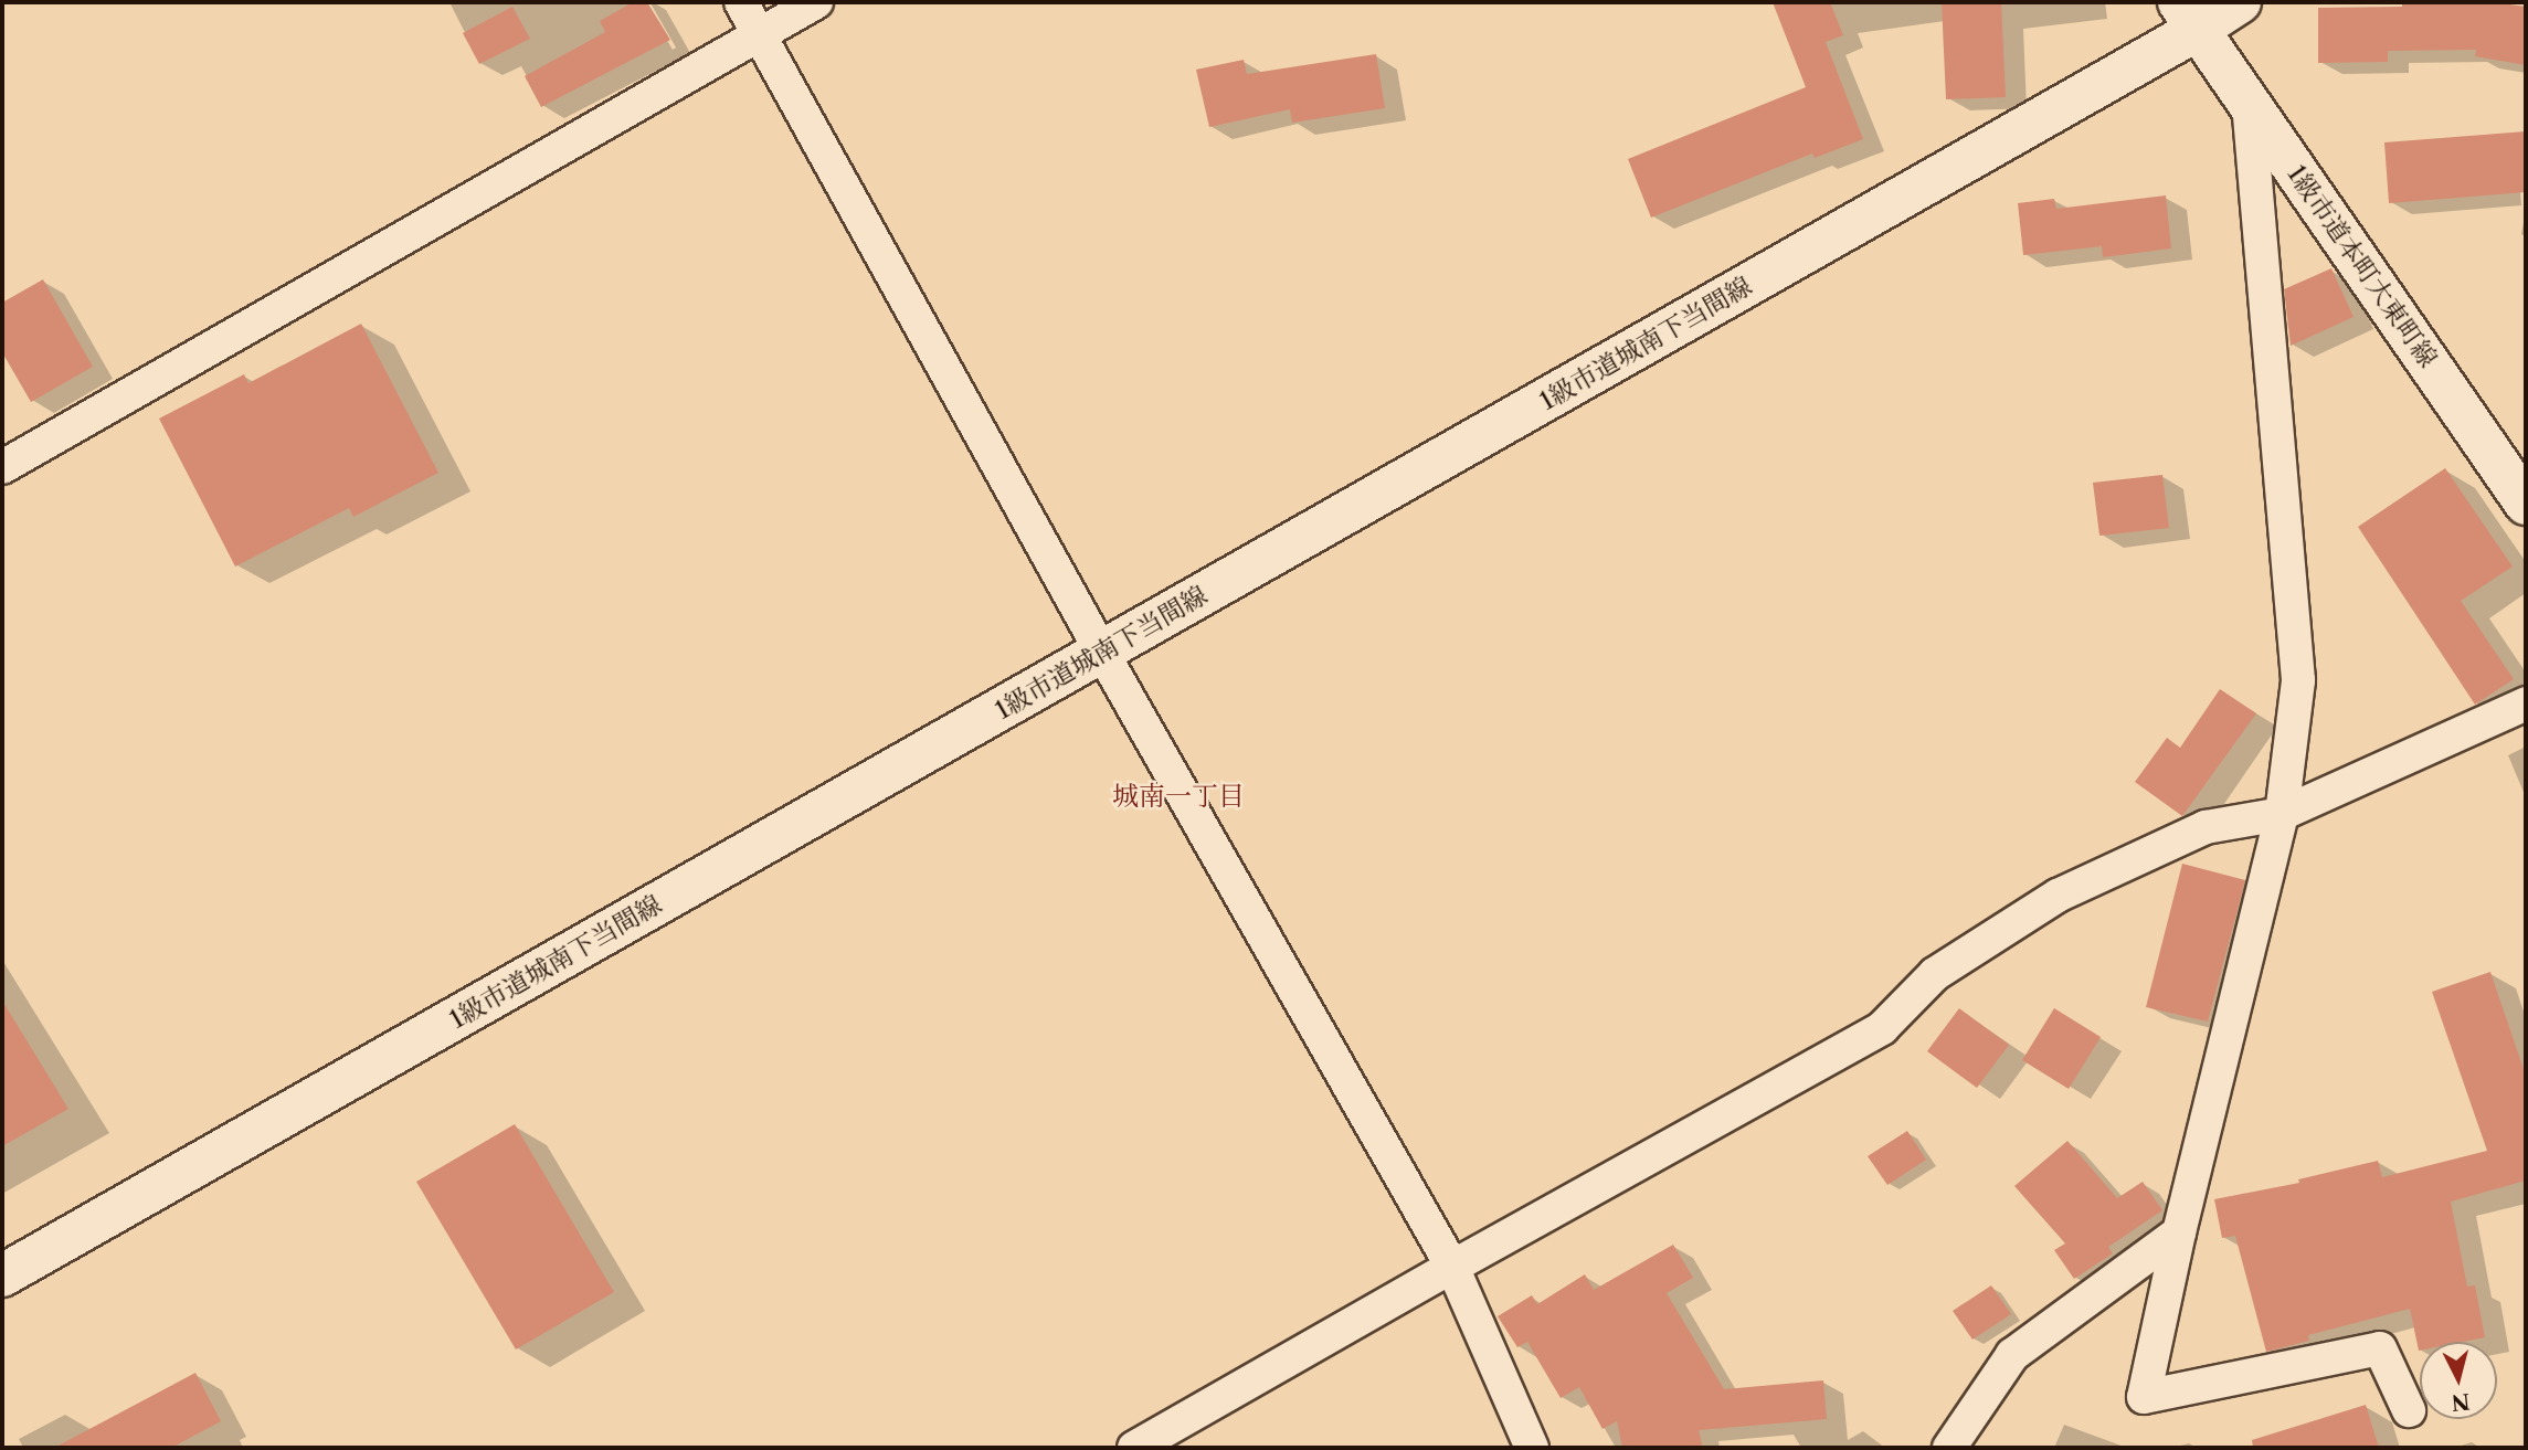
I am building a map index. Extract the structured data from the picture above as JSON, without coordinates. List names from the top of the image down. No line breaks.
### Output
{"streets":{"street":["1級市道本町大東町線","1級市道城南下当間線"]},"crossings":[["1級市道本町大東町線","1級市道城南下当間線"]],"districts":["城南一丁目"],"north":"bottom"}
